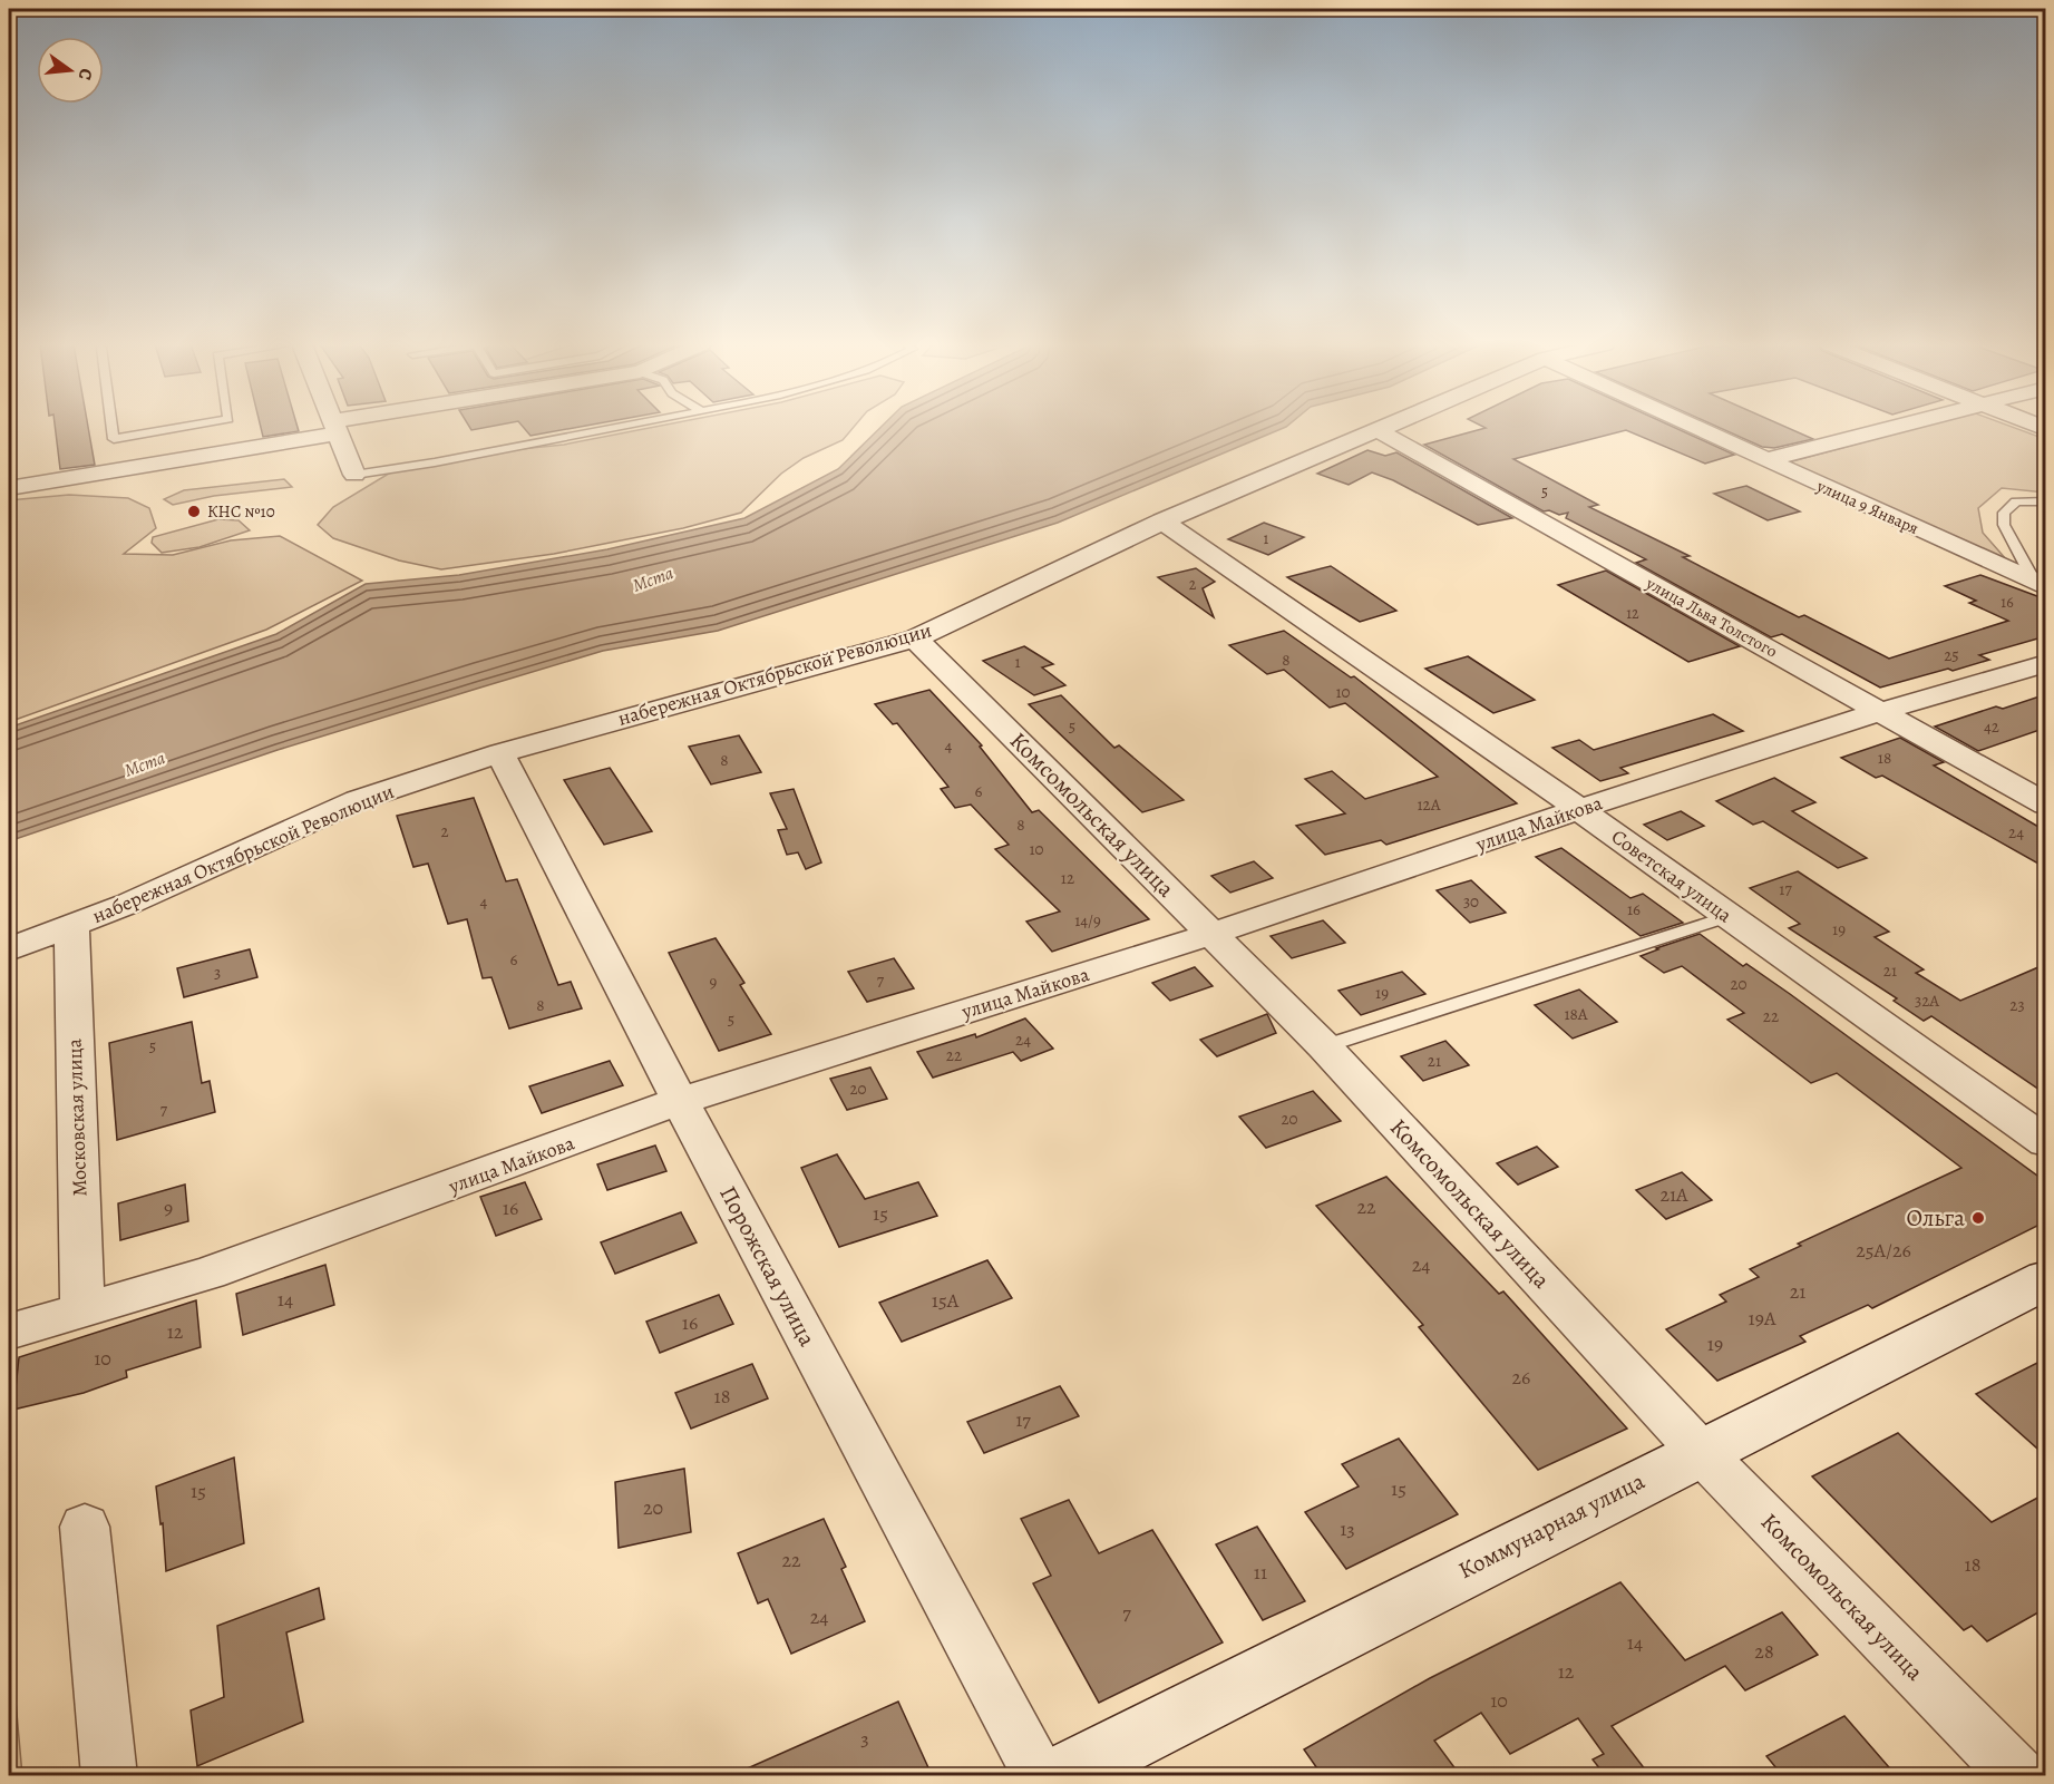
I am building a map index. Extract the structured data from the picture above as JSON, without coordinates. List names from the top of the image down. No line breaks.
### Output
{"streets":{"main road":["Коммунарная улица"],"street":["улица 9 Января","улица Льва Толстого","набережная Октябрьской Революции","Комсомольская улица","улица Майкова","Советская улица","Московская улица","Порожская улица"]},"crossings":[["улица Льва Толстого","набережная Октябрьской Революции"],["улица Льва Толстого","улица Майкова"],["набережная Октябрьской Революции","Комсомольская улица"],["набережная Октябрьской Революции","Советская улица"],["набережная Октябрьской Революции","Московская улица"],["набережная Октябрьской Революции","Порожская улица"],["Комсомольская улица","улица Майкова"],["Комсомольская улица","Коммунарная улица"],["улица Майкова","Советская улица"],["улица Майкова","Московская улица"],["улица Майкова","Порожская улица"]],"water":["Мста"],"places":["КНС №10","Ольга"],"house_numbers":["5","1","2","16","12","25","8","1","10","5","42","4","18","8","6","12А","8","2","24","10","12","17","4","30","16","14/9","19","6","21","3","7","9","20","19","32А","8","23","18А","22","5","24","5","22","21","20","7","20","21А","22","9","16","15","25А/26","24","21","14","15А","19А","16","12","19","10","26","18","17","15","15","20","13","22","18","11","7","24","14","28","12","10","3"],"north":"right"}
